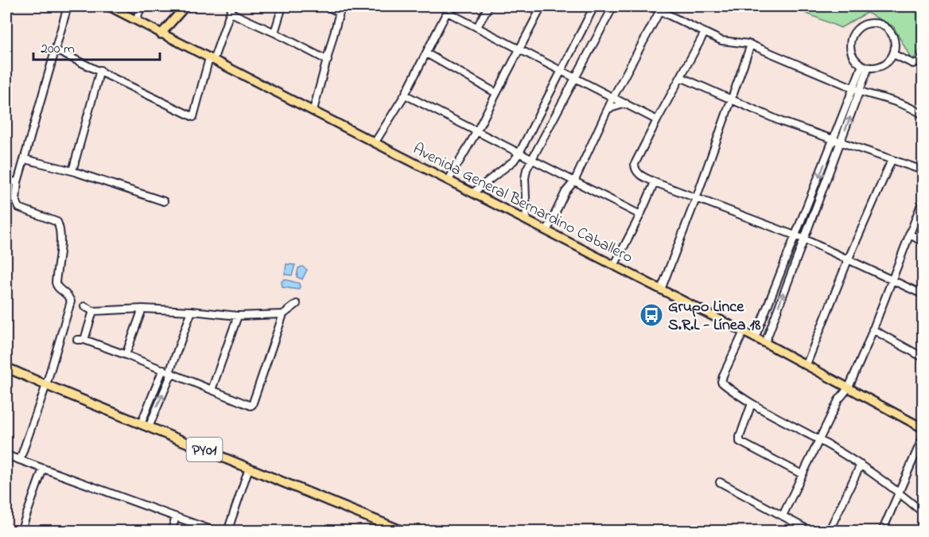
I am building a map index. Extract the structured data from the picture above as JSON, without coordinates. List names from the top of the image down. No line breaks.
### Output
{"streets":{"highway":["PY01"],"main road":["Avenida General Bernardino Caballero"]},"places":{"bus stop":["Grupo Lince S.R.L - Línea 18"]},"scale_bar":"200 m"}
